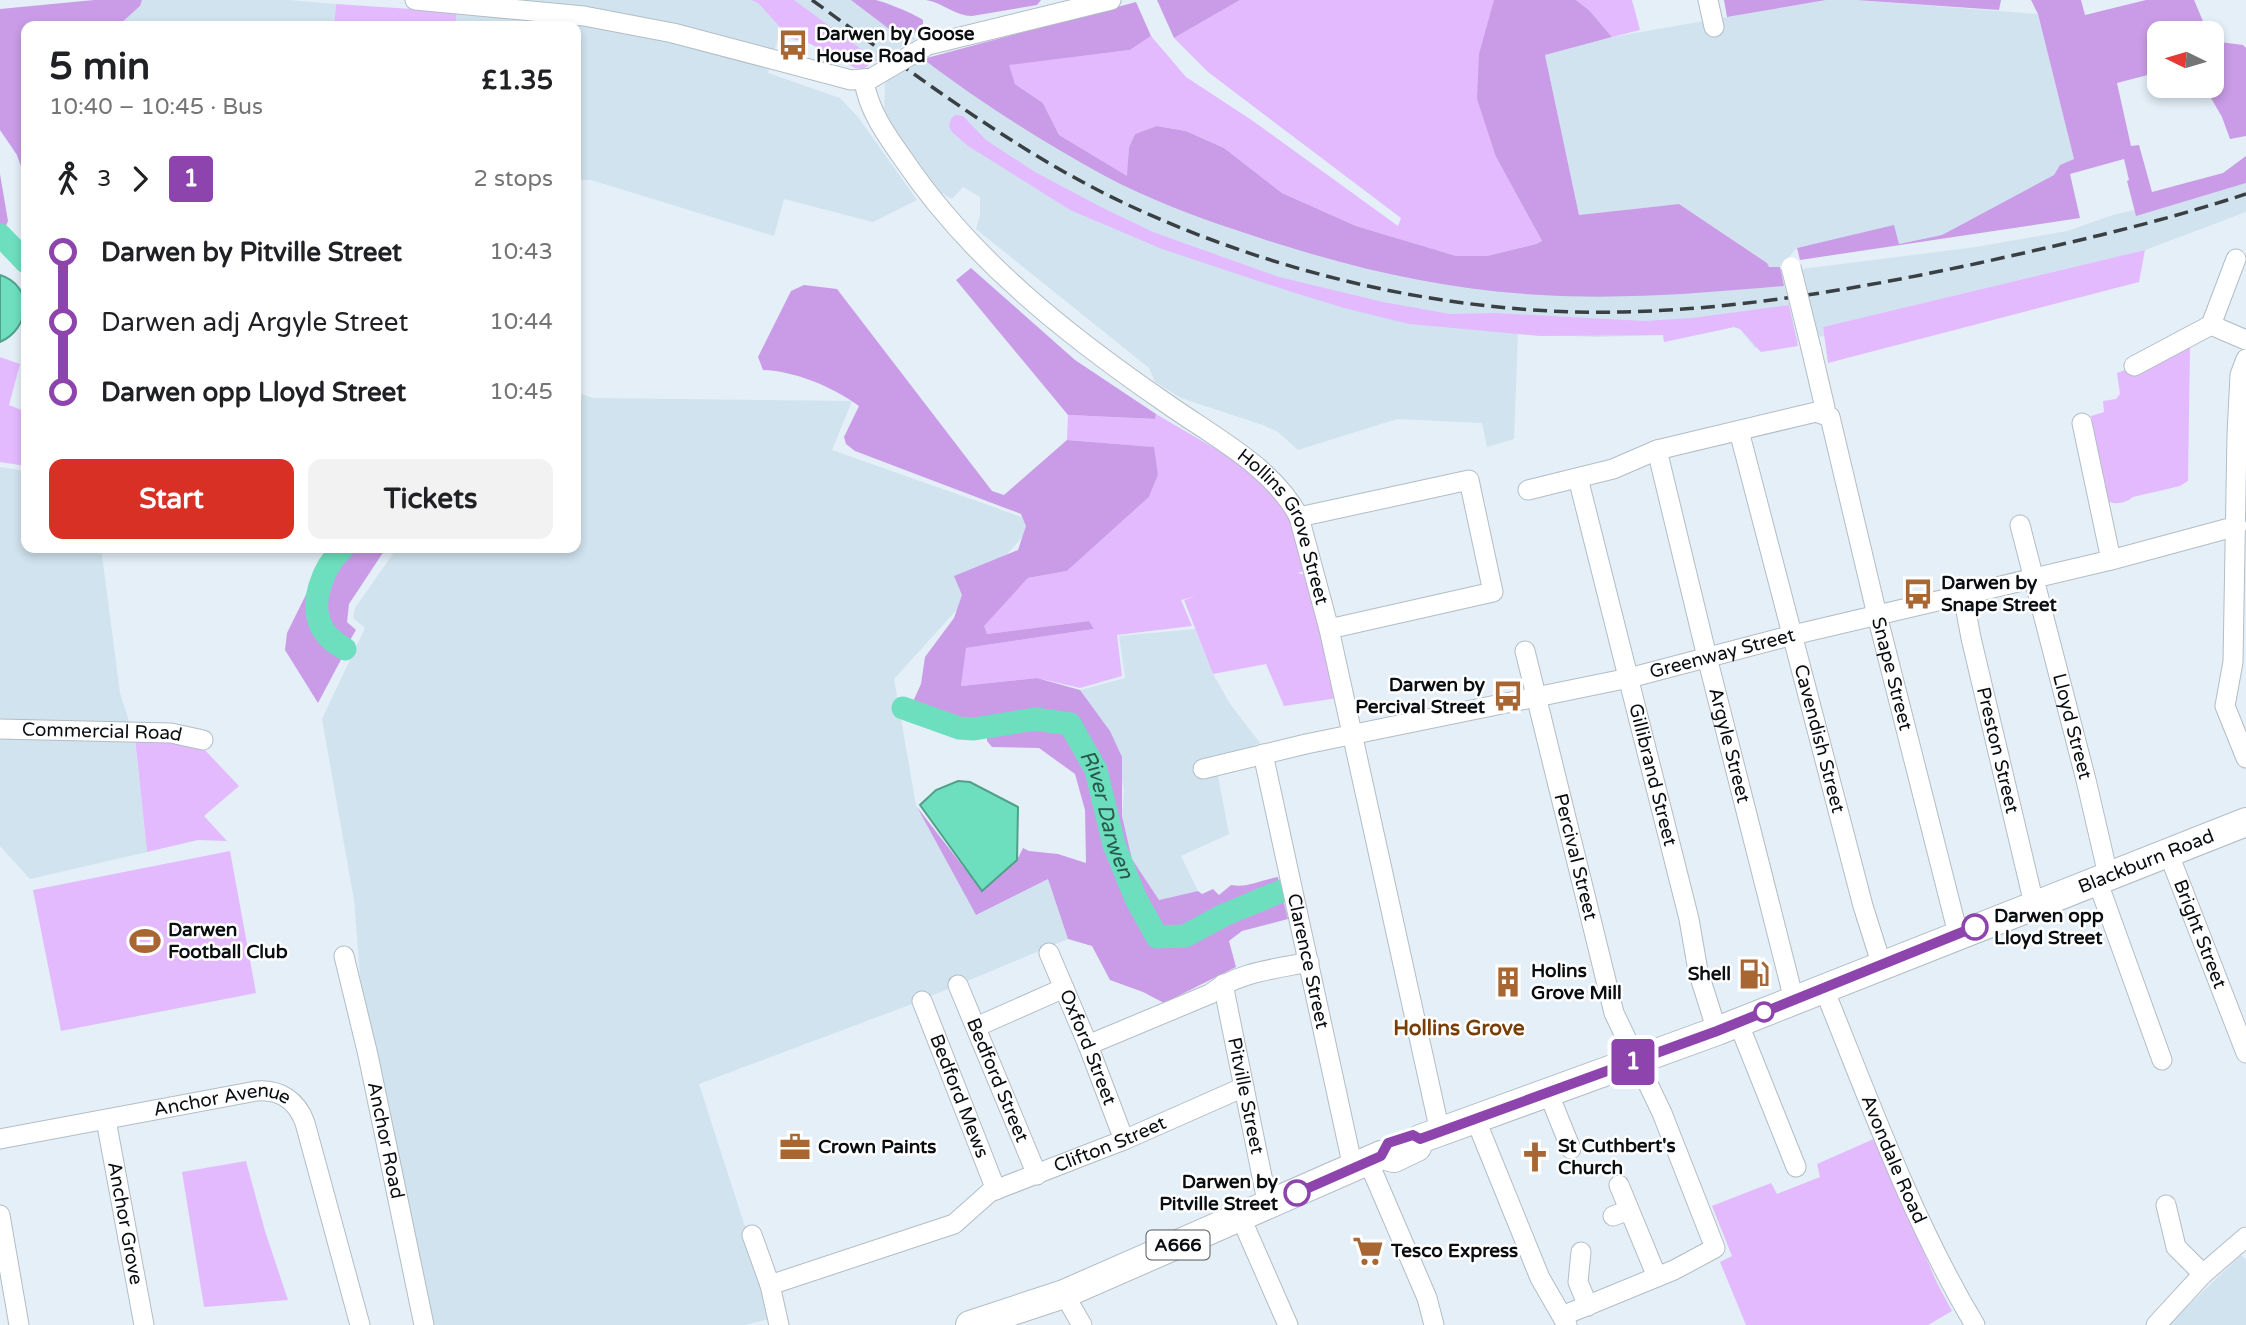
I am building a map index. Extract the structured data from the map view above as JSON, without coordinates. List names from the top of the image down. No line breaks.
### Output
{"streets":{"highway":["Blackburn Road","A666"],"street":["Hollins Grove Street","Greenway Street","Snape Street","Lloyd Street","Commercial Road","Cavendish Street","Argyle Street","Preston Street","Gillibrand Street","Percival Street","Bright Street","Clarence Street","Oxford Street","Bedford Street","Bedford Mews","Pitville Street","Anchor Avenue","Anchor Road","Clifton Street","Avondale Road","Anchor Grove"]},"crossings":[["Hollins Grove Street","Greenway Street"],["Hollins Grove Street","Blackburn Road"],["Greenway Street","Snape Street"],["Greenway Street","Lloyd Street"],["Greenway Street","Cavendish Street"],["Greenway Street","Argyle Street"],["Greenway Street","Preston Street"],["Greenway Street","Gillibrand Street"],["Greenway Street","Percival Street"],["Greenway Street","Clarence Street"],["Snape Street","Blackburn Road"],["Lloyd Street","Blackburn Road"],["Cavendish Street","Blackburn Road"],["Argyle Street","Blackburn Road"],["Preston Street","Blackburn Road"],["Gillibrand Street","Blackburn Road"],["Percival Street","Blackburn Road"],["Blackburn Road","Bright Street"],["Blackburn Road","Clarence Street"],["Blackburn Road","Pitville Street"],["Blackburn Road","Avondale Road"],["Oxford Street","Clifton Street"],["Bedford Street","Clifton Street"],["Bedford Mews","Clifton Street"],["Pitville Street","Clifton Street"],["Anchor Avenue","Anchor Grove"]],"districts":["Hollins Grove"],"water":["River Darwen"],"places":{"bus stop":["Darwen by Goose House Road","Darwen by Snape Street","Darwen by Percival Street"],"other":["Darwen opp Lloyd Street","Darwen by Pitville Street"],"sports":["Darwen Football Club"],"fuel station":["Shell"],"building":["Holins Grove Mill"],"office":["Crown Paints"],"church":["St Cuthbert's Church"],"supermarket":["Tesco Express"]},"lines":["bus line 1"],"north":"left","page":{"on_map":"1","heading":["5 min","10:40 – 10:45 · Bus","£1.35"],"legs":["3","1","2 stops"],"list":[{"name":"Darwen by Pitville Street","value":"10:43"},{"name":"Darwen adj Argyle Street","value":"10:44"},{"name":"Darwen opp Lloyd Street","value":"10:45"}],"buttons":["Start","Tickets"]}}
